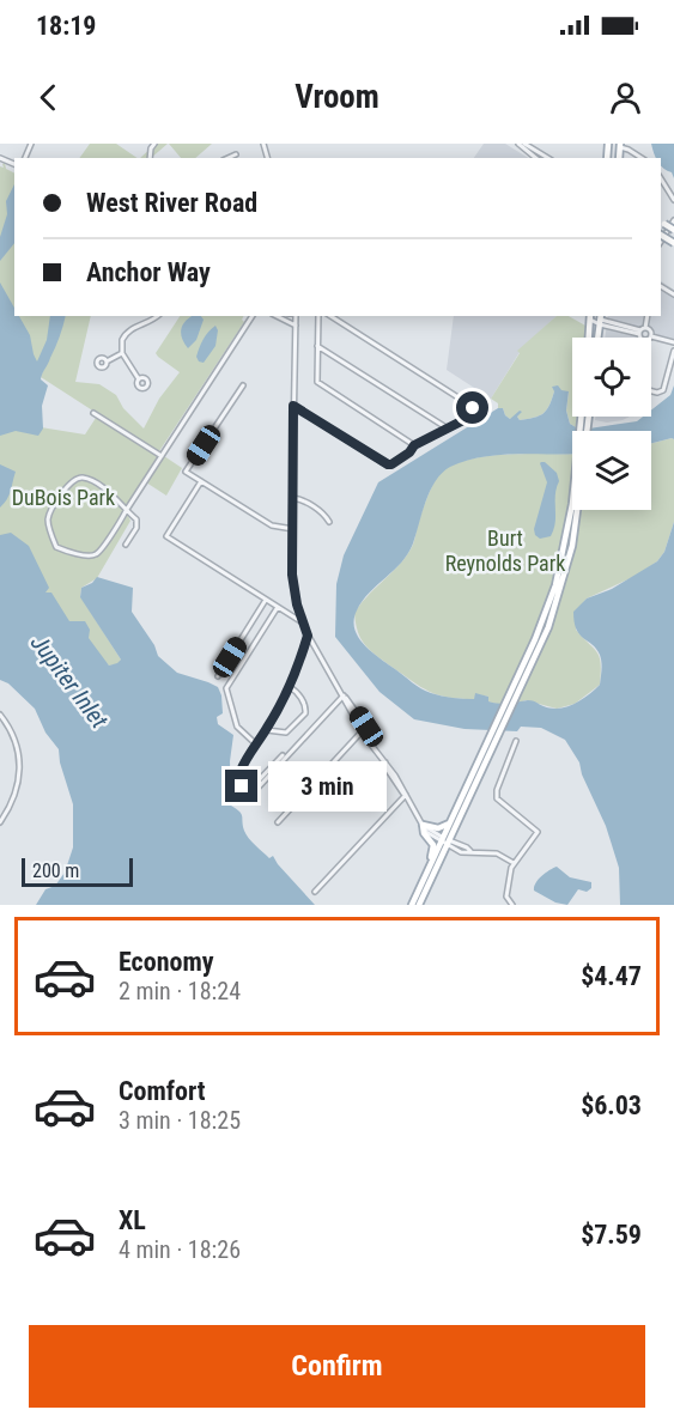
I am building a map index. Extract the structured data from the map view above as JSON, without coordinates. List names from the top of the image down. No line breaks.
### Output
{"water":["Jupiter Inlet"],"parks":["DuBois Park","Burt Reynolds Park"],"scale_bar":"200 m","page":{"status":"18:19","header":"Vroom","banner":["West River Road","Anchor Way"],"bubble":"3 min","scale":"200 m","list":[{"name":"Economy","note":"2 min · 18:24","value":"$4.47"},{"name":"Comfort","note":"3 min · 18:25","value":"$6.03"},{"name":"XL","note":"4 min · 18:26","value":"$7.59"}],"buttons":"Confirm"}}
